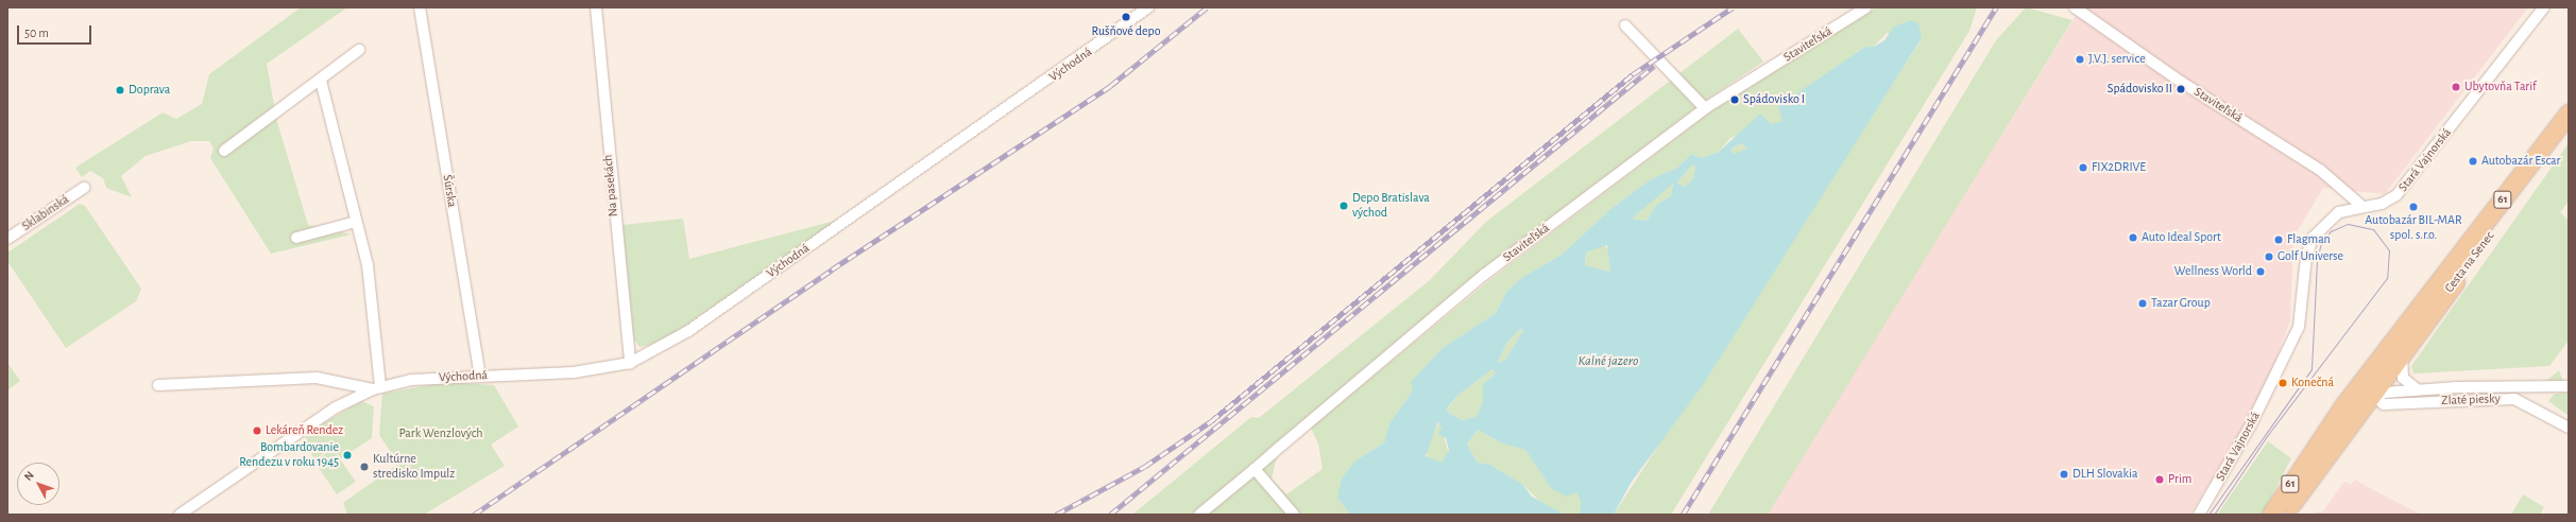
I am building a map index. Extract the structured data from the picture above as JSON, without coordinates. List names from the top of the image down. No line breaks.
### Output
{"streets":{"main road":["61","Cesta na Senec"],"street":["Staviteľská","Východná","Stará Vajnorská","Na pasekách","Šúrska","Sklabinská","Zlaté piesky"]},"crossings":[["Staviteľská","Stará Vajnorská"],["Východná","Na pasekách"],["Východná","Šúrska"],["Cesta na Senec","Zlaté piesky"]],"water":["Kalné jazero"],"parks":["Park Wenzlových"],"places":["Rušňové depo","J.V.J. service","Ubytovňa Tarif","Spádovisko II","Doprava","Spádovisko I","Autobazár Escar","FIX2DRIVE","Depo Bratislava východ","Autobazár BIL-MAR spol. s.r.o.","Auto Ideal Sport","Flagman","Golf Universe","Wellness World","Tazar Group","Konečná","Lekáreň Rendez","Bombardovanie Rendezu v roku 1945","Kultúrne stredisko Impulz","DLH Slovakia","Prim"],"scale_bar":"50 m","north":"top left"}
